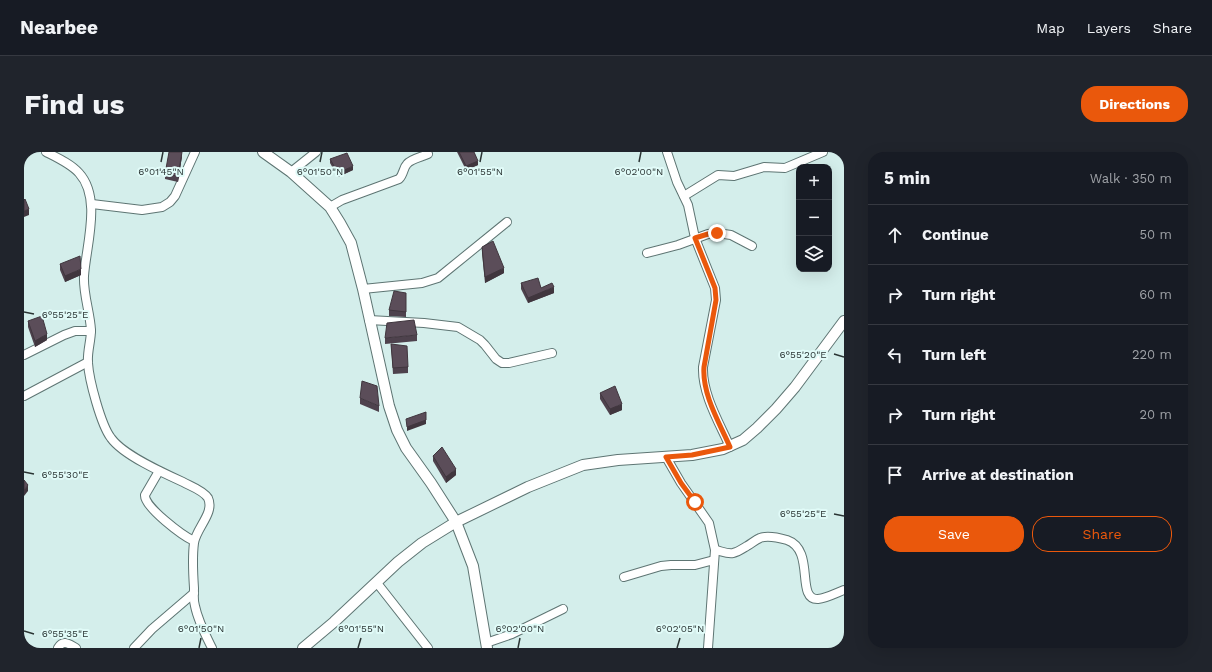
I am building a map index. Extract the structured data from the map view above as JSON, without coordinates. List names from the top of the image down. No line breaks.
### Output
{"page":{"header":"Nearbee","nav":["Map","Layers","Share"],"buttons":["Directions",["Save","Share"]],"title":"Find us","heading":["5 min","Walk · 350 m"],"map_buttons":["+","−"],"list":[["Continue","50 m"],["Turn right","60 m"],["Turn left","220 m"],["Turn right","20 m"],"Arrive at destination"]},"coordinates":["6°01'45\"N","6°01'50\"N","6°01'55\"N","6°02'00\"N","6°55'25\"E","6°55'20\"E","6°55'30\"E","6°02'05\"N","6°55'35\"E"]}
